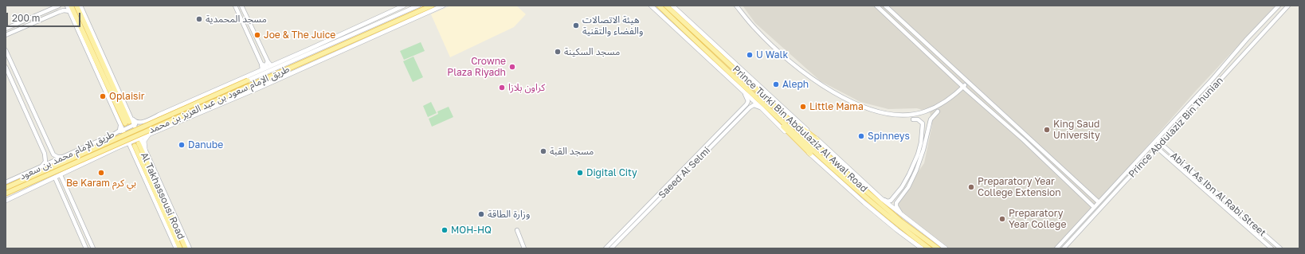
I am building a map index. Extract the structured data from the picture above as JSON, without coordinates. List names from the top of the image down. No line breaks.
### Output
{"streets":{"main road":["طريق الإمام سعود بن عبد العزيز بن محمد","Prince Turki Bin Abdulaziz Al Awal Road","Al Takhassousi Road"],"street":["Prince Abdulaziz Bin Thunian","طريق الإمام محمد بن سعود","Saeed Al Selmi","Abi Al As Ibn Al Rabi Street"]},"crossings":[["Prince Abdulaziz Bin Thunian","Abi Al As Ibn Al Rabi Street"]],"places":["مسجد المحمدية","هيئة الاتصالات والفضاء والتقنية","Joe & The Juice","مسجد السكينة","U Walk","Crowne Plaza Riyadh","Aleph","كراون بلازا","Oplaisir","Little Mama","King Saud University","Spinneys","Danube","مسجد القبة","Be Karam بي كرم","Digital City","Preparatory Year College Extension","وزارة الطاقة","Preparatory Year College","MOH-HQ"],"scale_bar":"200 m"}
